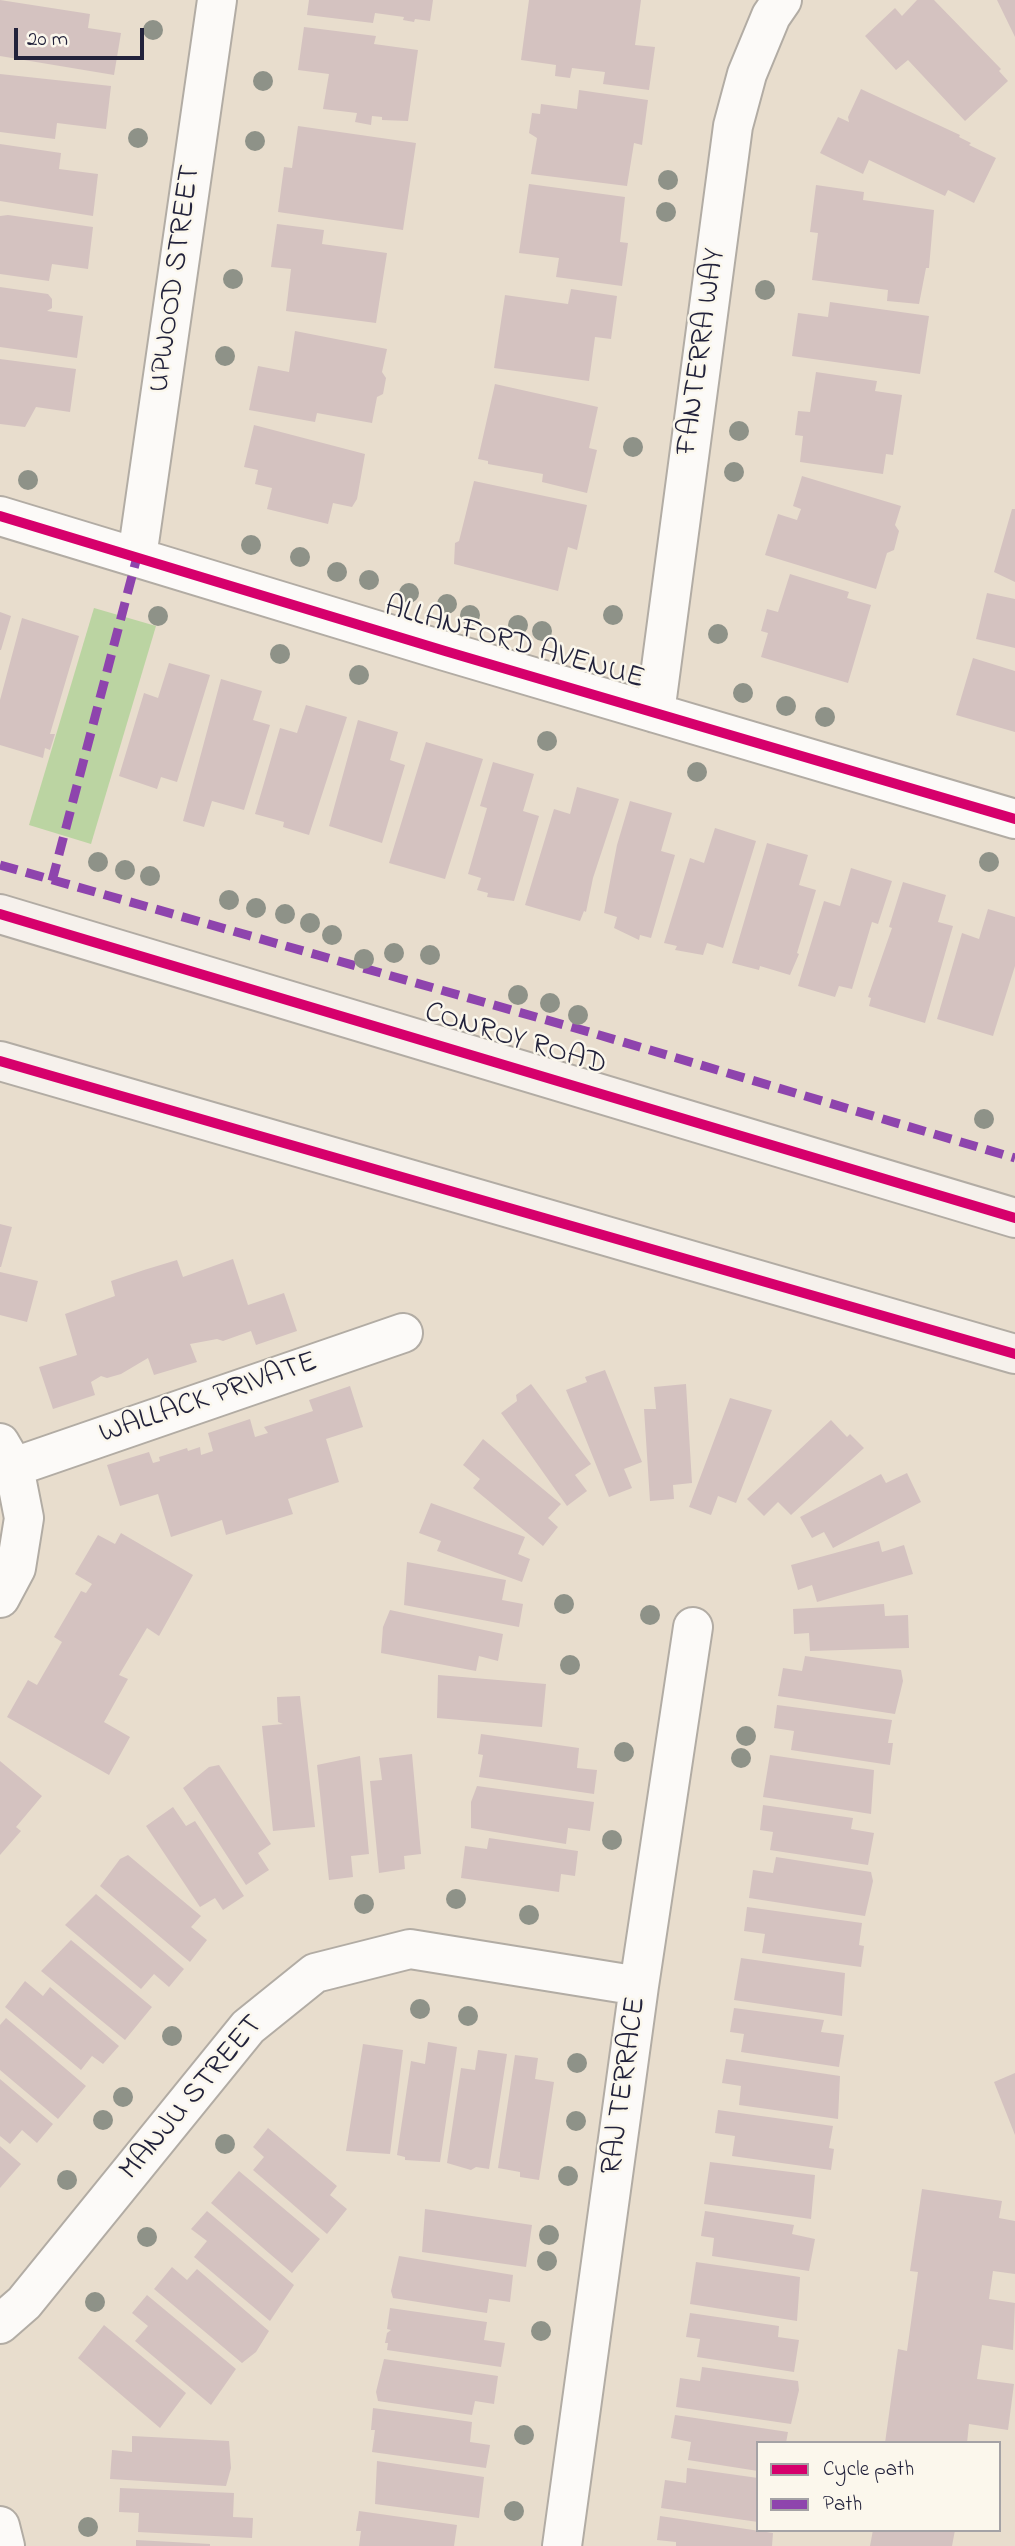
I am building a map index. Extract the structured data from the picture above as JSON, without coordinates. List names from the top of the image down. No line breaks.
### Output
{"streets":{"main road":["CONROY ROAD"],"street":["UPWOOD STREET","FANTERRA WAY","ALLANFORD AVENUE","WALLACK PRIVATE","RAJ TERRACE","MANJU STREET"]},"crossings":[["UPWOOD STREET","ALLANFORD AVENUE"],["FANTERRA WAY","ALLANFORD AVENUE"],["RAJ TERRACE","MANJU STREET"]],"legend":["Cycle path","Path"],"scale_bar":"20 m"}
